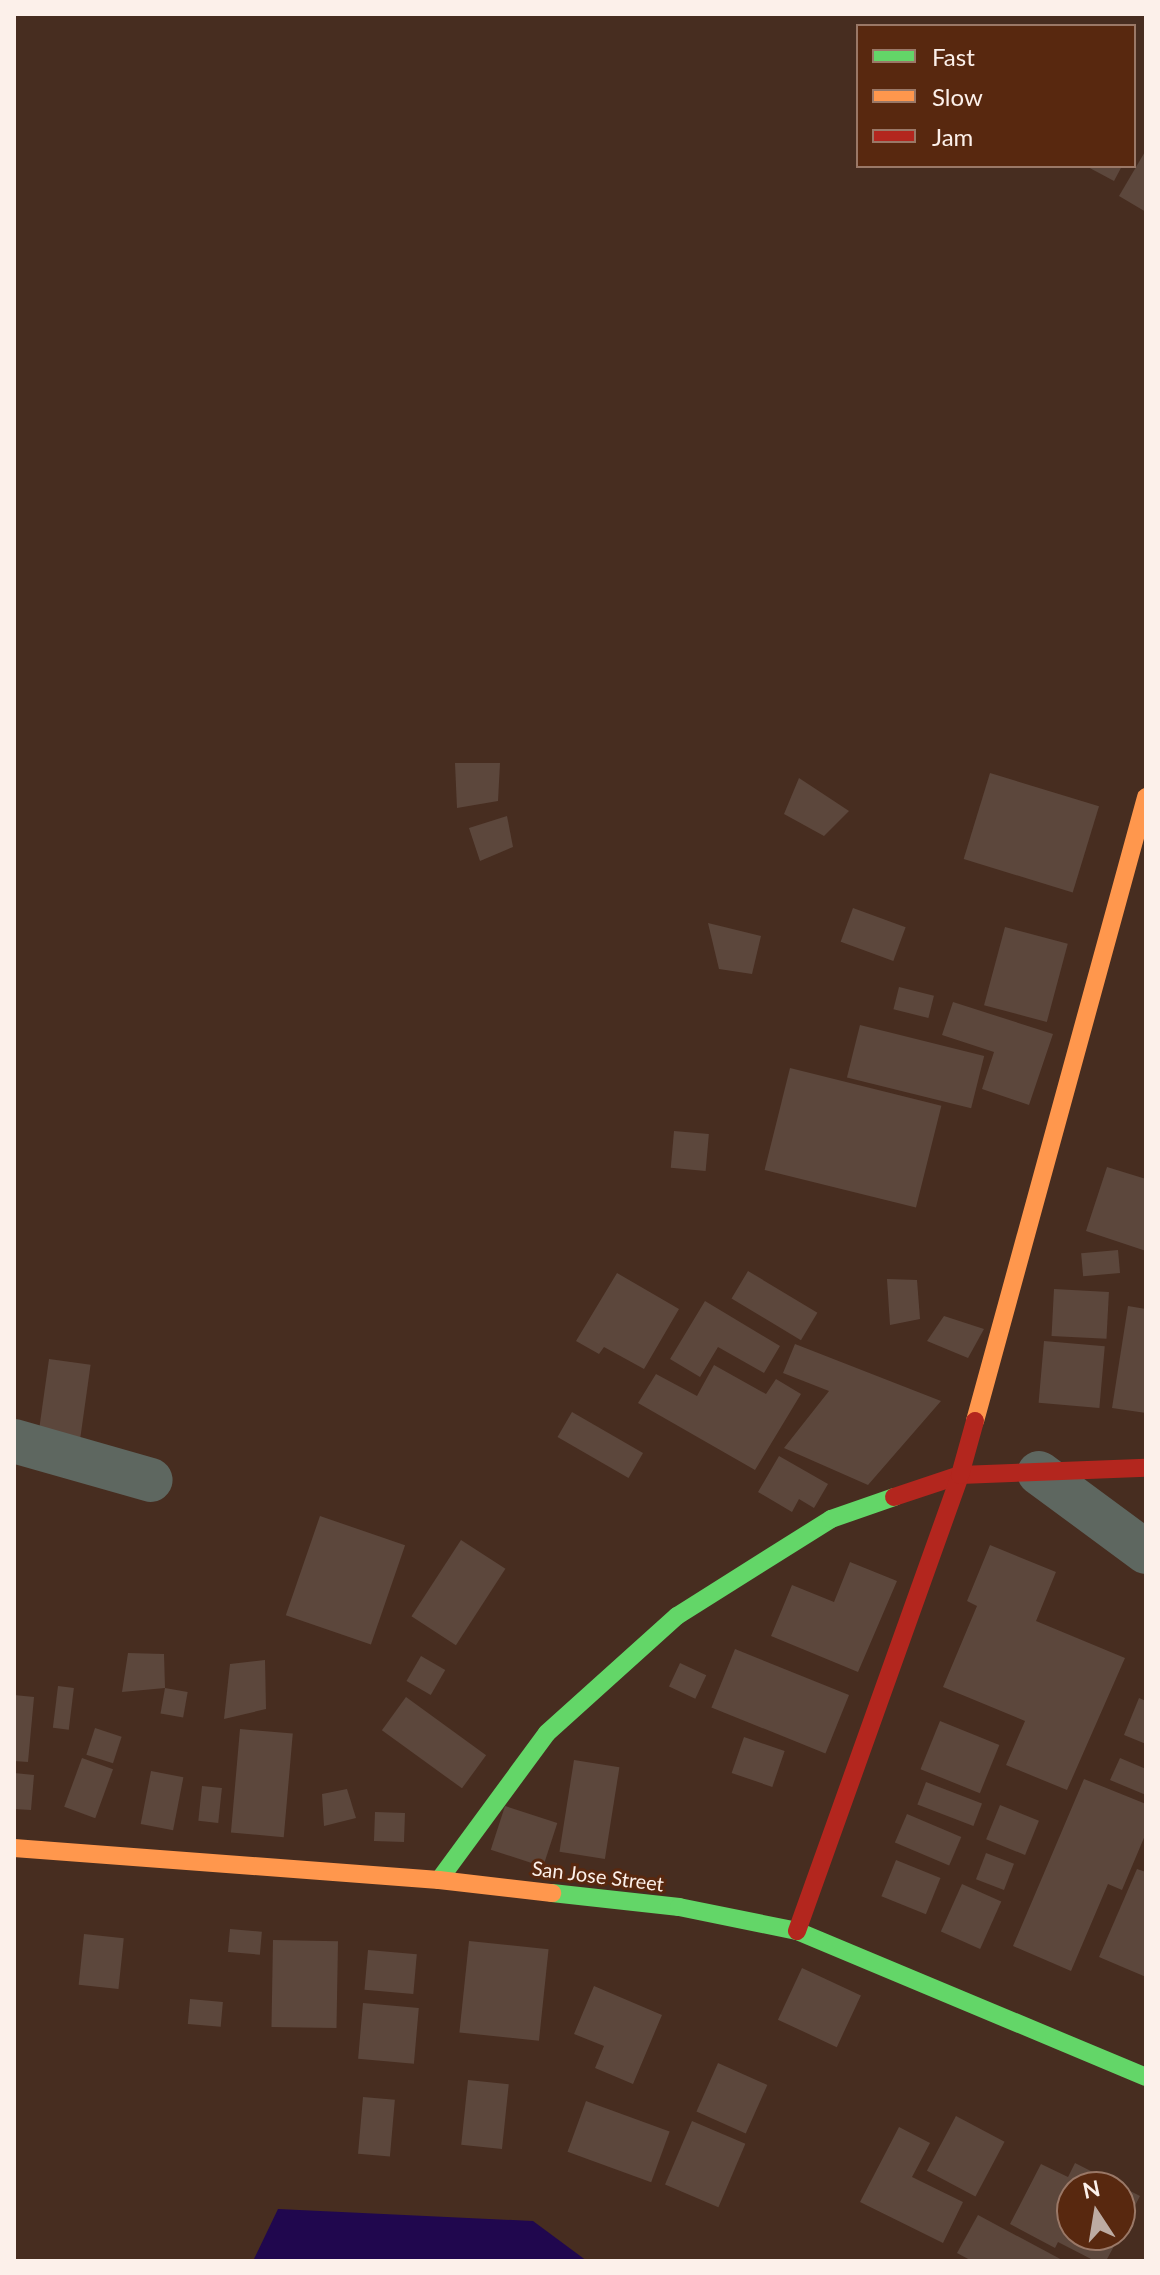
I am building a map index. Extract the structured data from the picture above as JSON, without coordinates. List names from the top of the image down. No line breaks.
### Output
{"streets":{"street":["San Jose Street"]},"legend":["Fast","Slow","Jam"],"north":"top"}
